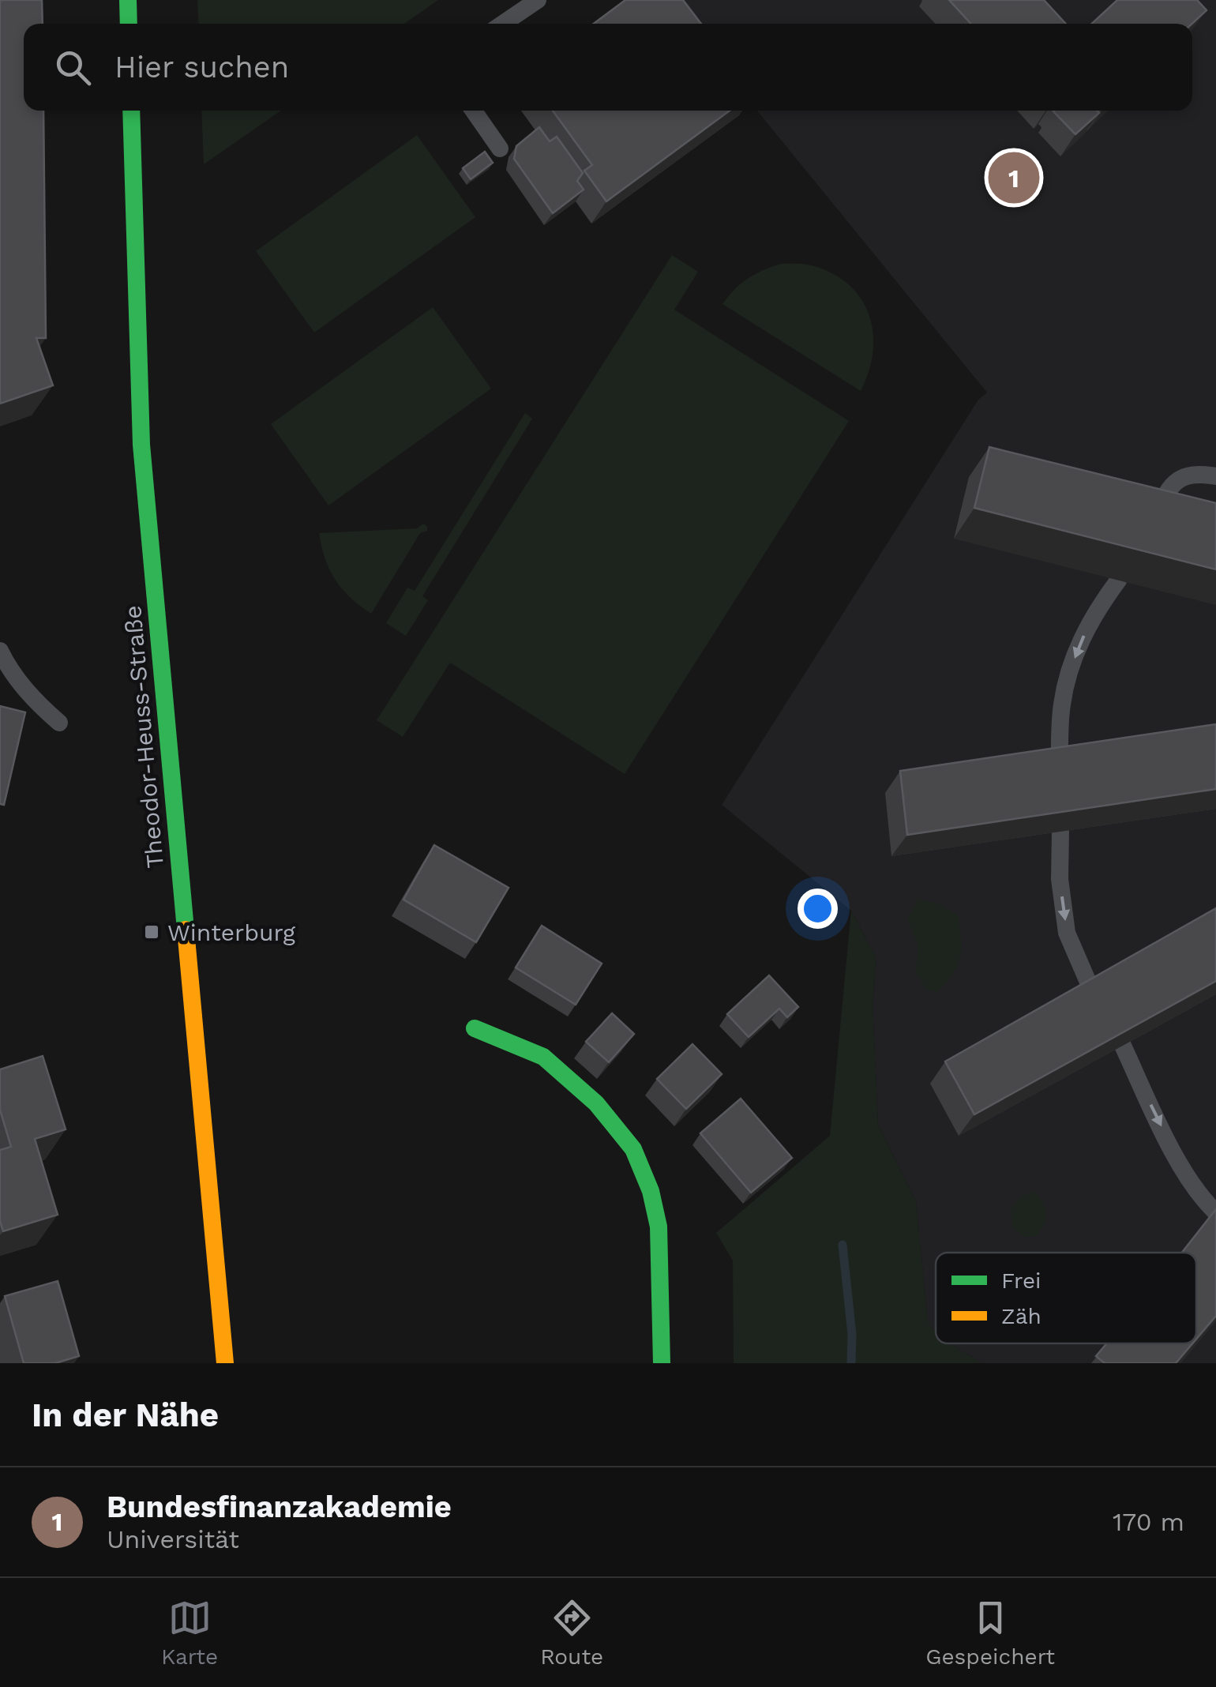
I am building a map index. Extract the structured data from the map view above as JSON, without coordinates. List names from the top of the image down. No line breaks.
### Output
{"streets":{"main road":["Theodor-Heuss-Straße"]},"places":{"transit":["Winterburg"]},"legend":["Frei","Zäh"],"page":{"search":"Hier suchen","pins":"1","heading":"In der Nähe","list":[{"mark":"1","name":"Bundesfinanzakademie","note":"Universität","value":"170 m"}],"nav":["Karte","Route","Gespeichert"]}}
